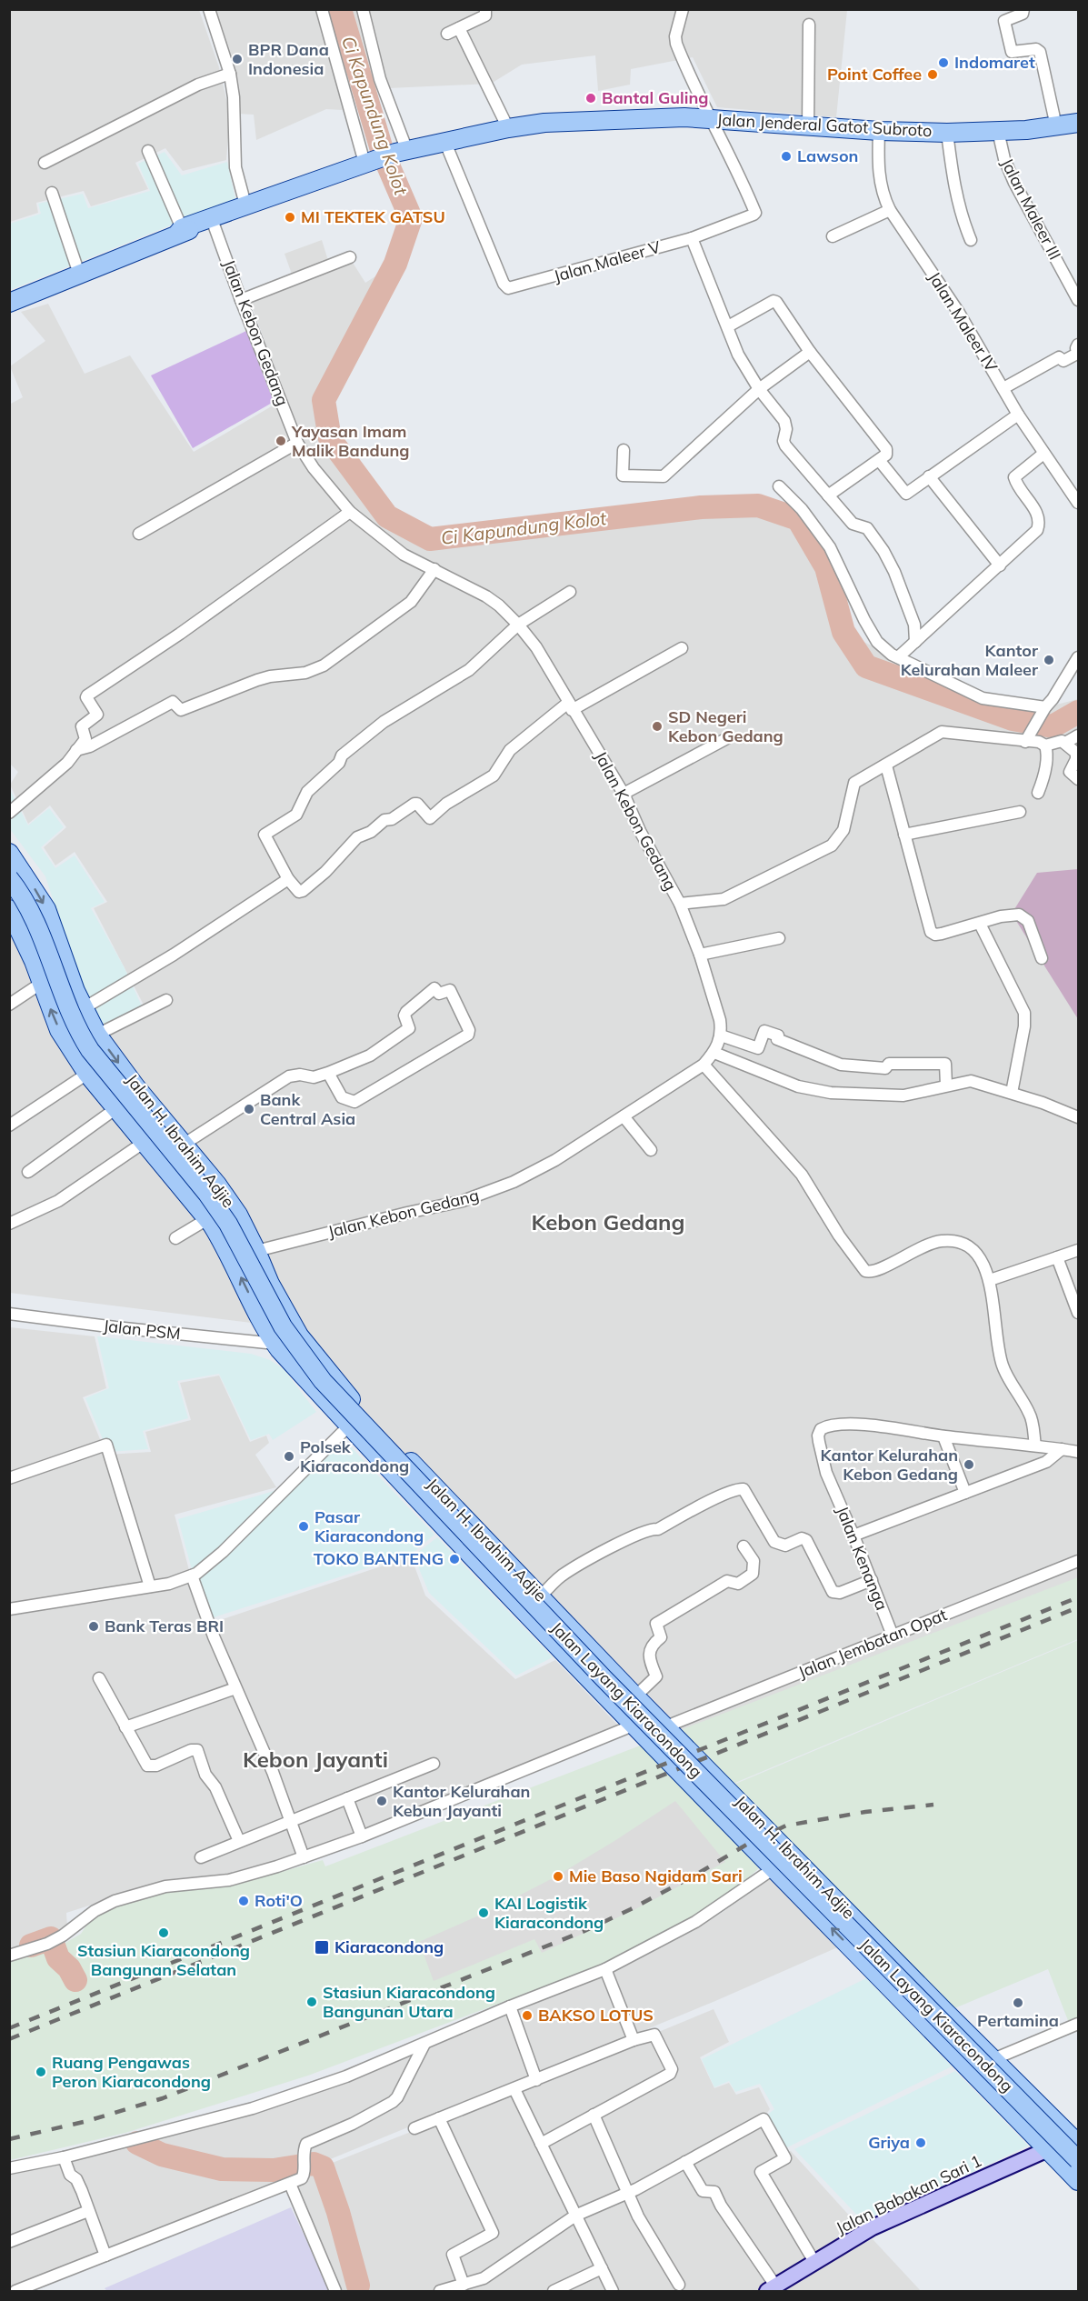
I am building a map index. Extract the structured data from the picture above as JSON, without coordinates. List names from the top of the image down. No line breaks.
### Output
{"streets":{"main road":["Jalan Jenderal Gatot Subroto","Jalan H. Ibrahim Adjie","Jalan Layang Kiaracondong"],"street":["Jalan Maleer III","Jalan Maleer V","Jalan Maleer IV","Jalan Kebon Gedang","Jalan PSM","Jalan Kenanga","Jalan Jembatan Opat","Jalan Babakan Sari 1"]},"crossings":[["Jalan Jenderal Gatot Subroto","Jalan Maleer III"],["Jalan Jenderal Gatot Subroto","Jalan Maleer V"],["Jalan Jenderal Gatot Subroto","Jalan Maleer IV"],["Jalan Jenderal Gatot Subroto","Jalan Kebon Gedang"],["Jalan Kebon Gedang","Jalan H. Ibrahim Adjie"],["Jalan H. Ibrahim Adjie","Jalan PSM"],["Jalan H. Ibrahim Adjie","Jalan Jembatan Opat"],["Jalan H. Ibrahim Adjie","Jalan Babakan Sari 1"],["Jalan Kenanga","Jalan Jembatan Opat"]],"districts":["Kebon Gedang","Kebon Jayanti"],"water":["Ci Kapundung Kolot"],"places":{"other":["BPR Dana Indonesia","Indomaret","Point Coffee","Bantal Guling","Lawson","MI TEKTEK GATSU","Yayasan Imam Malik Bandung","Kantor Kelurahan Maleer","SD Negeri Kebon Gedang","Bank Central Asia","Polsek Kiaracondong","Kantor Kelurahan Kebon Gedang","Pasar Kiaracondong","TOKO BANTENG","Bank Teras BRI","Kantor Kelurahan Kebun Jayanti","Mie Baso Ngidam Sari","Roti'O","KAI Logistik Kiaracondong","Stasiun Kiaracondong Bangunan Selatan","Stasiun Kiaracondong Bangunan Utara","Pertamina","BAKSO LOTUS","Ruang Pengawas Peron Kiaracondong","Griya"],"transit":["Kiaracondong"]}}
